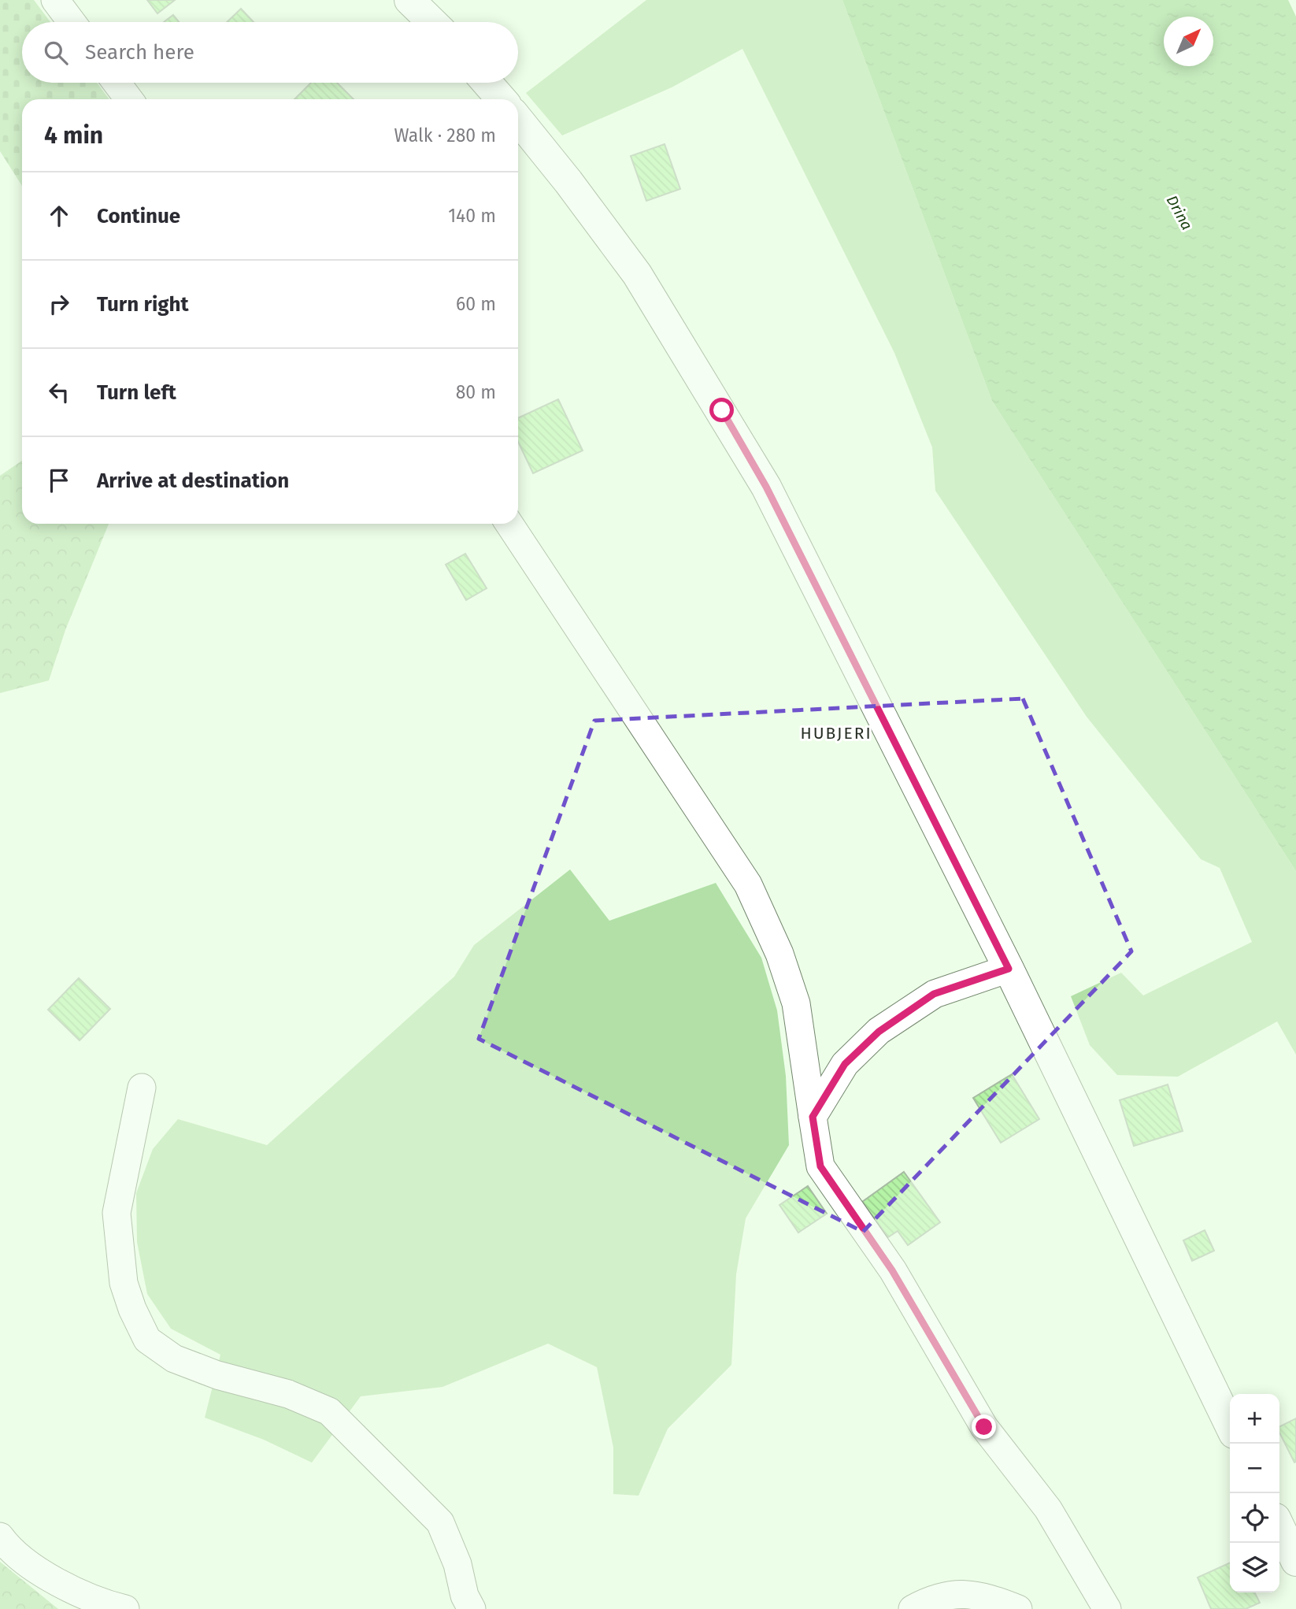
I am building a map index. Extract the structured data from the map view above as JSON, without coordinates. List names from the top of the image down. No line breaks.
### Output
{"districts":["HUBJERI"],"water":["Drina"],"north":"top right","page":{"search":"Search here","heading":["4 min","Walk · 280 m"],"list":[["Continue","140 m"],["Turn right","60 m"],["Turn left","80 m"],"Arrive at destination"],"map_buttons":["+","−"]}}
